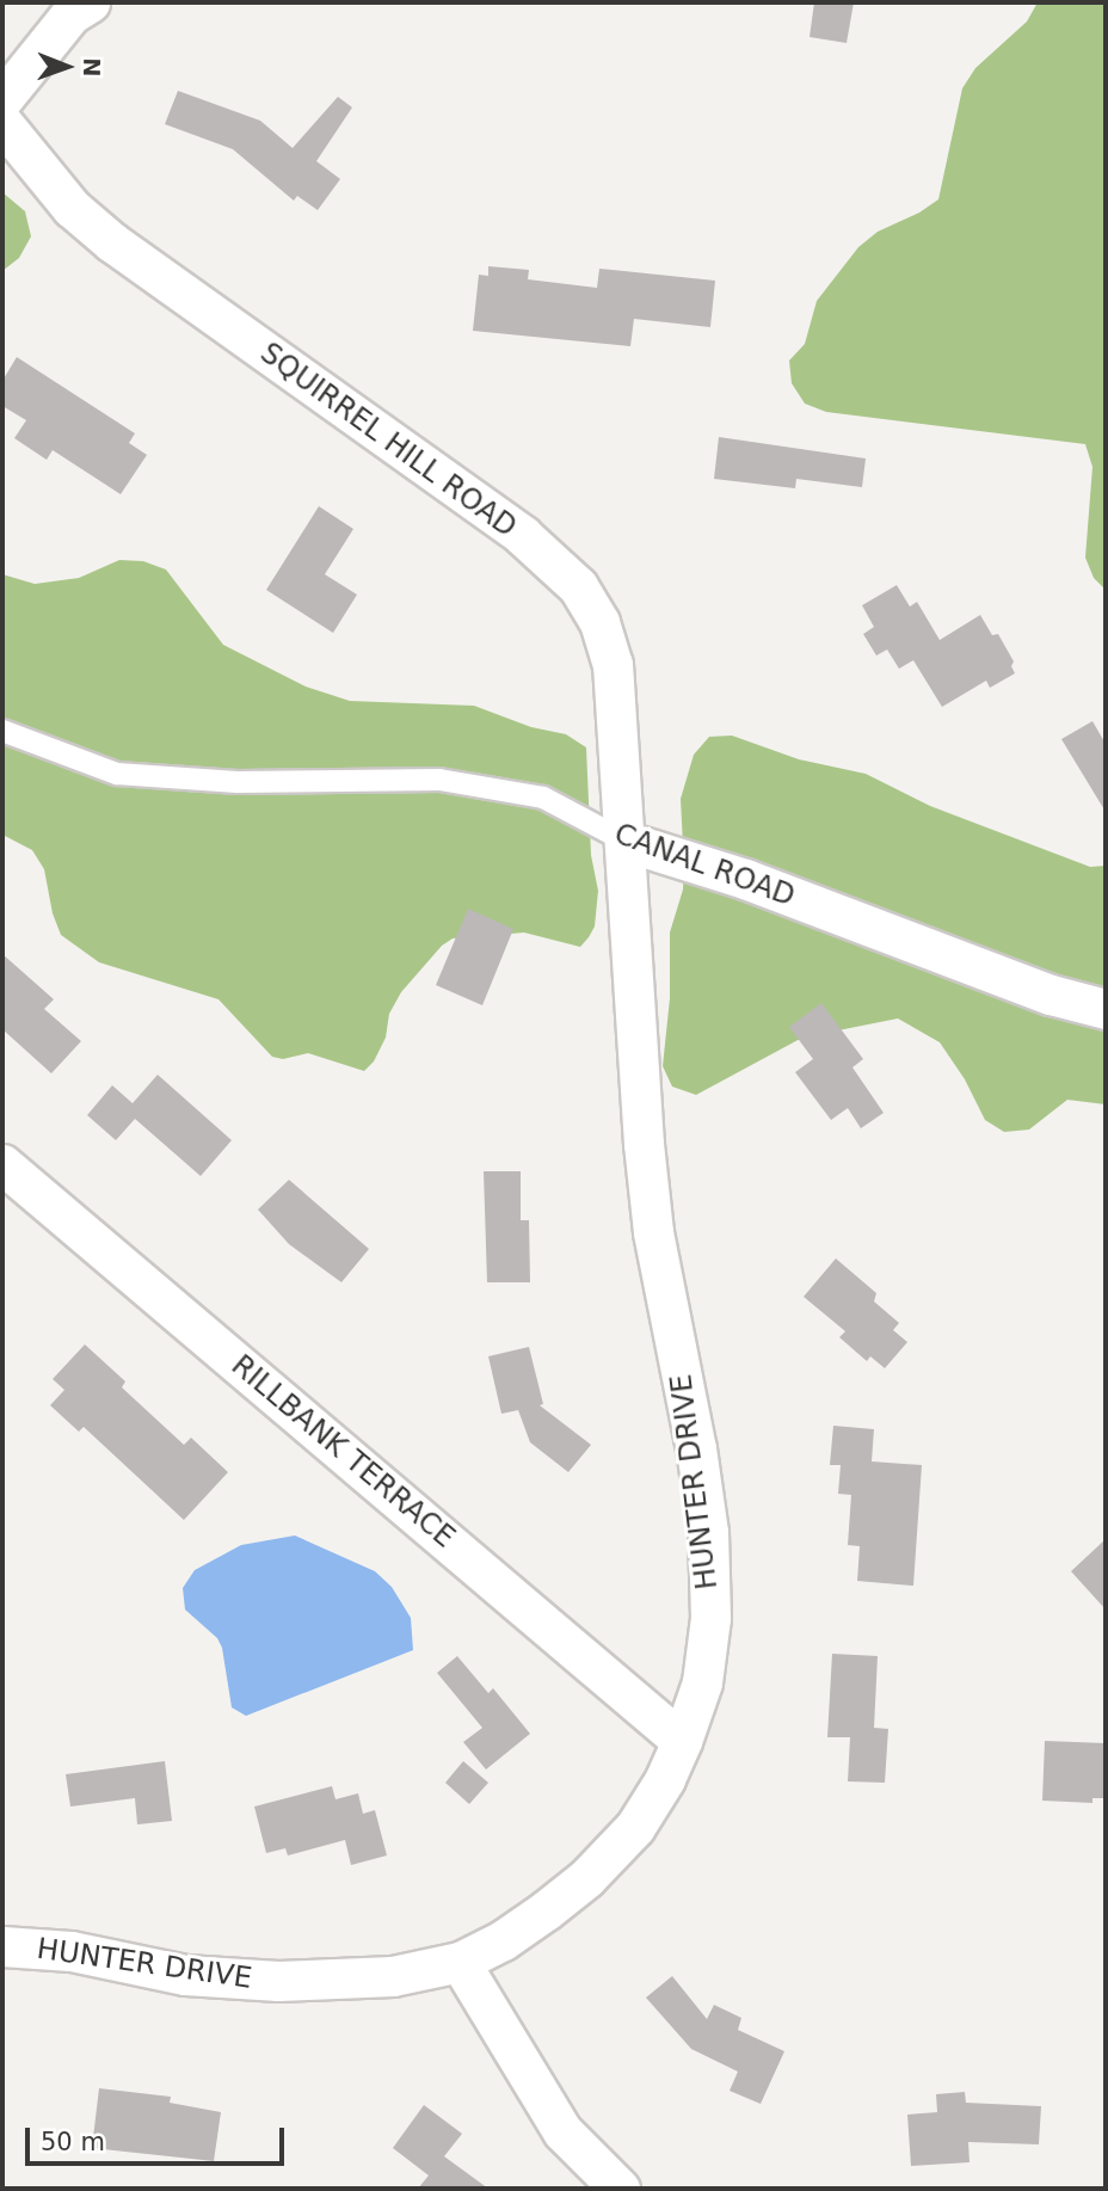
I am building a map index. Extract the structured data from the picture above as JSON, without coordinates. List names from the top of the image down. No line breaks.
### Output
{"streets":{"street":["SQUIRREL HILL ROAD","CANAL ROAD","RILLBANK TERRACE","HUNTER DRIVE"]},"crossings":[["SQUIRREL HILL ROAD","CANAL ROAD"],["SQUIRREL HILL ROAD","HUNTER DRIVE"],["CANAL ROAD","HUNTER DRIVE"],["RILLBANK TERRACE","HUNTER DRIVE"]],"scale_bar":"50 m","north":"right"}
